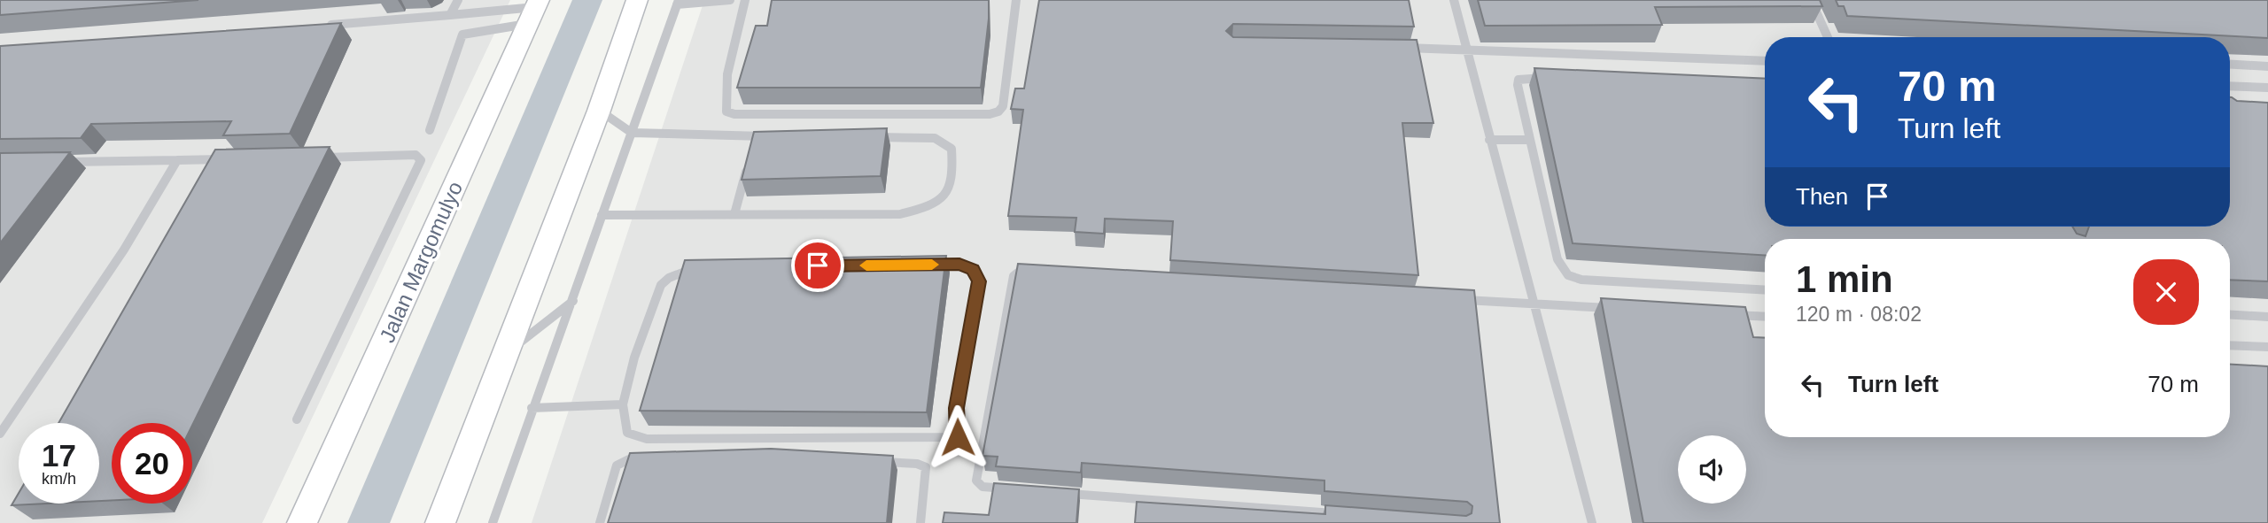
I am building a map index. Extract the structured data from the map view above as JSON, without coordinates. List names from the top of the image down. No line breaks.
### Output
{"streets":{"main road":["Jalan Margomulyo"]},"page":{"turn":["70 m","Turn left"],"then":"Then","heading":["1 min","120 m · 08:02"],"list":[{"name":"Turn left","value":"70 m"}],"speed":"17 km/h","limit":"20"}}
